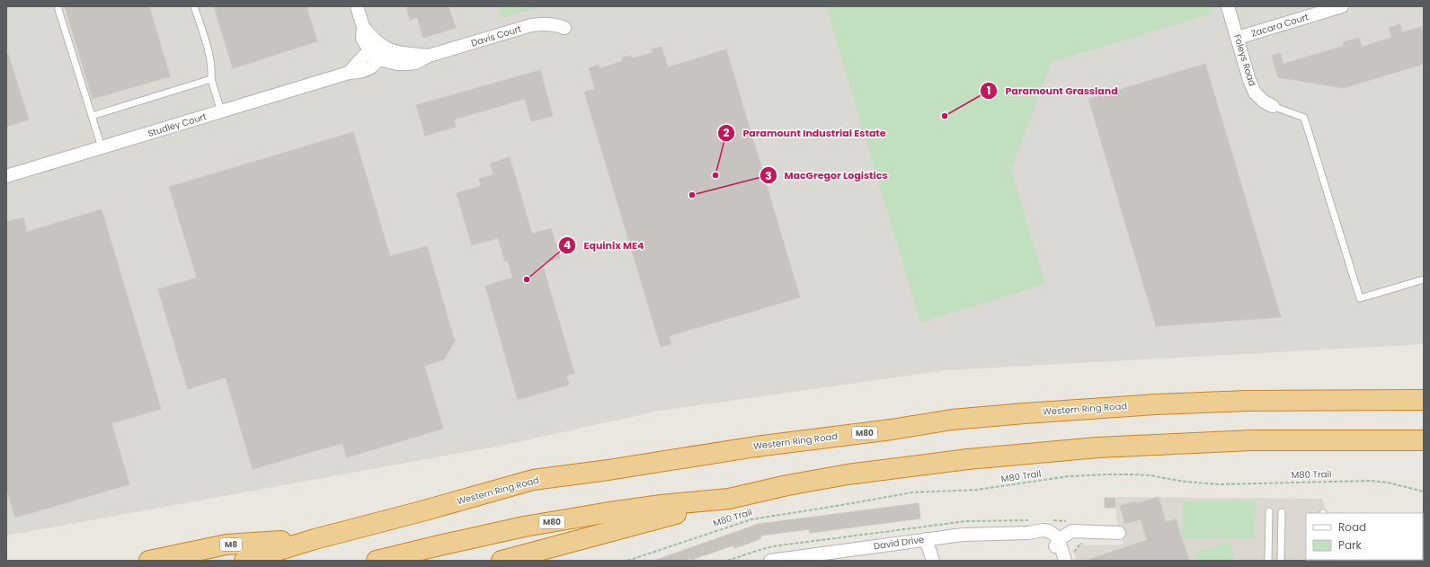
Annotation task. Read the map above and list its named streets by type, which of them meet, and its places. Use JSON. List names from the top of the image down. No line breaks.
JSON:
{"streets":{"highway":["Western Ring Road","M80","M8"],"street":["Zacara Court","Davis Court","Foleys Road","Studley Court","David Drive"],"path":["M80 Trail"]},"crossings":[["Zacara Court","Foleys Road"],["Davis Court","Studley Court"],["Western Ring Road","M8"]],"places":["Paramount Grassland","Paramount Industrial Estate","MacGregor Logistics","Equinix ME4"],"legend":["Road","Park"]}
